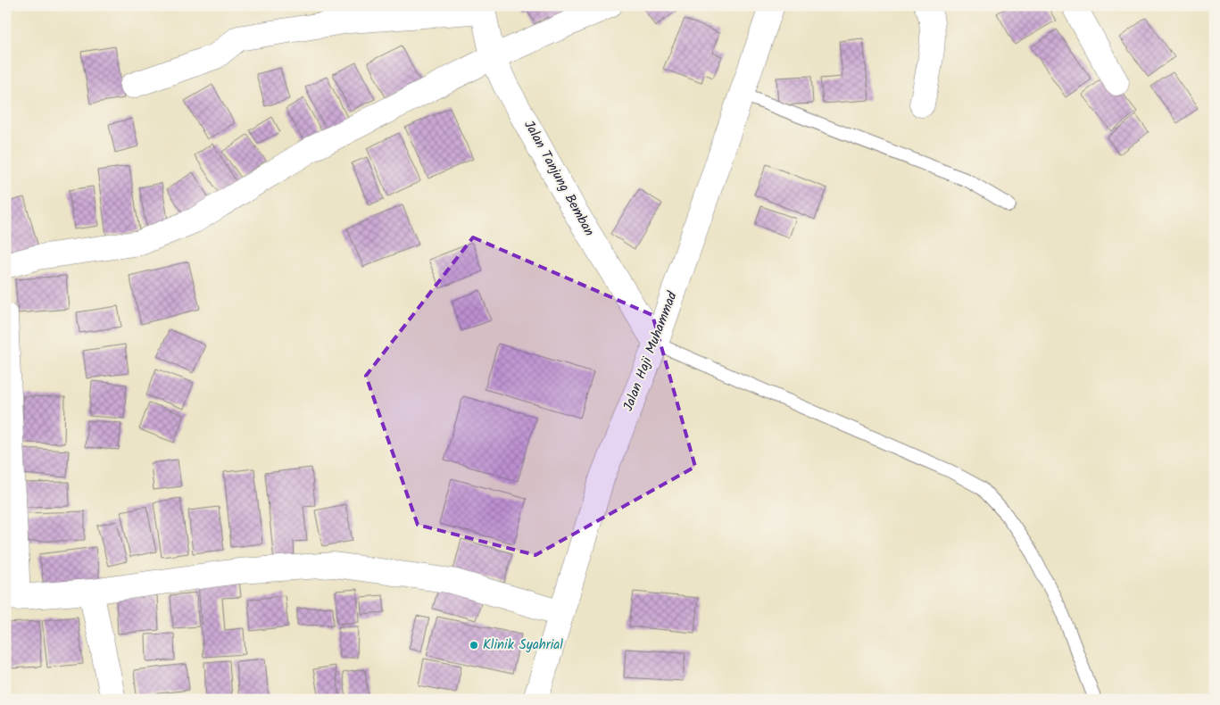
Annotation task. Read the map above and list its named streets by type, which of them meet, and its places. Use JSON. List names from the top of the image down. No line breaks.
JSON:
{"streets":{"street":["Jalan Tanjung Bemban","Jalan Haji Muhammad"]},"crossings":[["Jalan Tanjung Bemban","Jalan Haji Muhammad"]],"places":["Klinik Syahrial"]}
